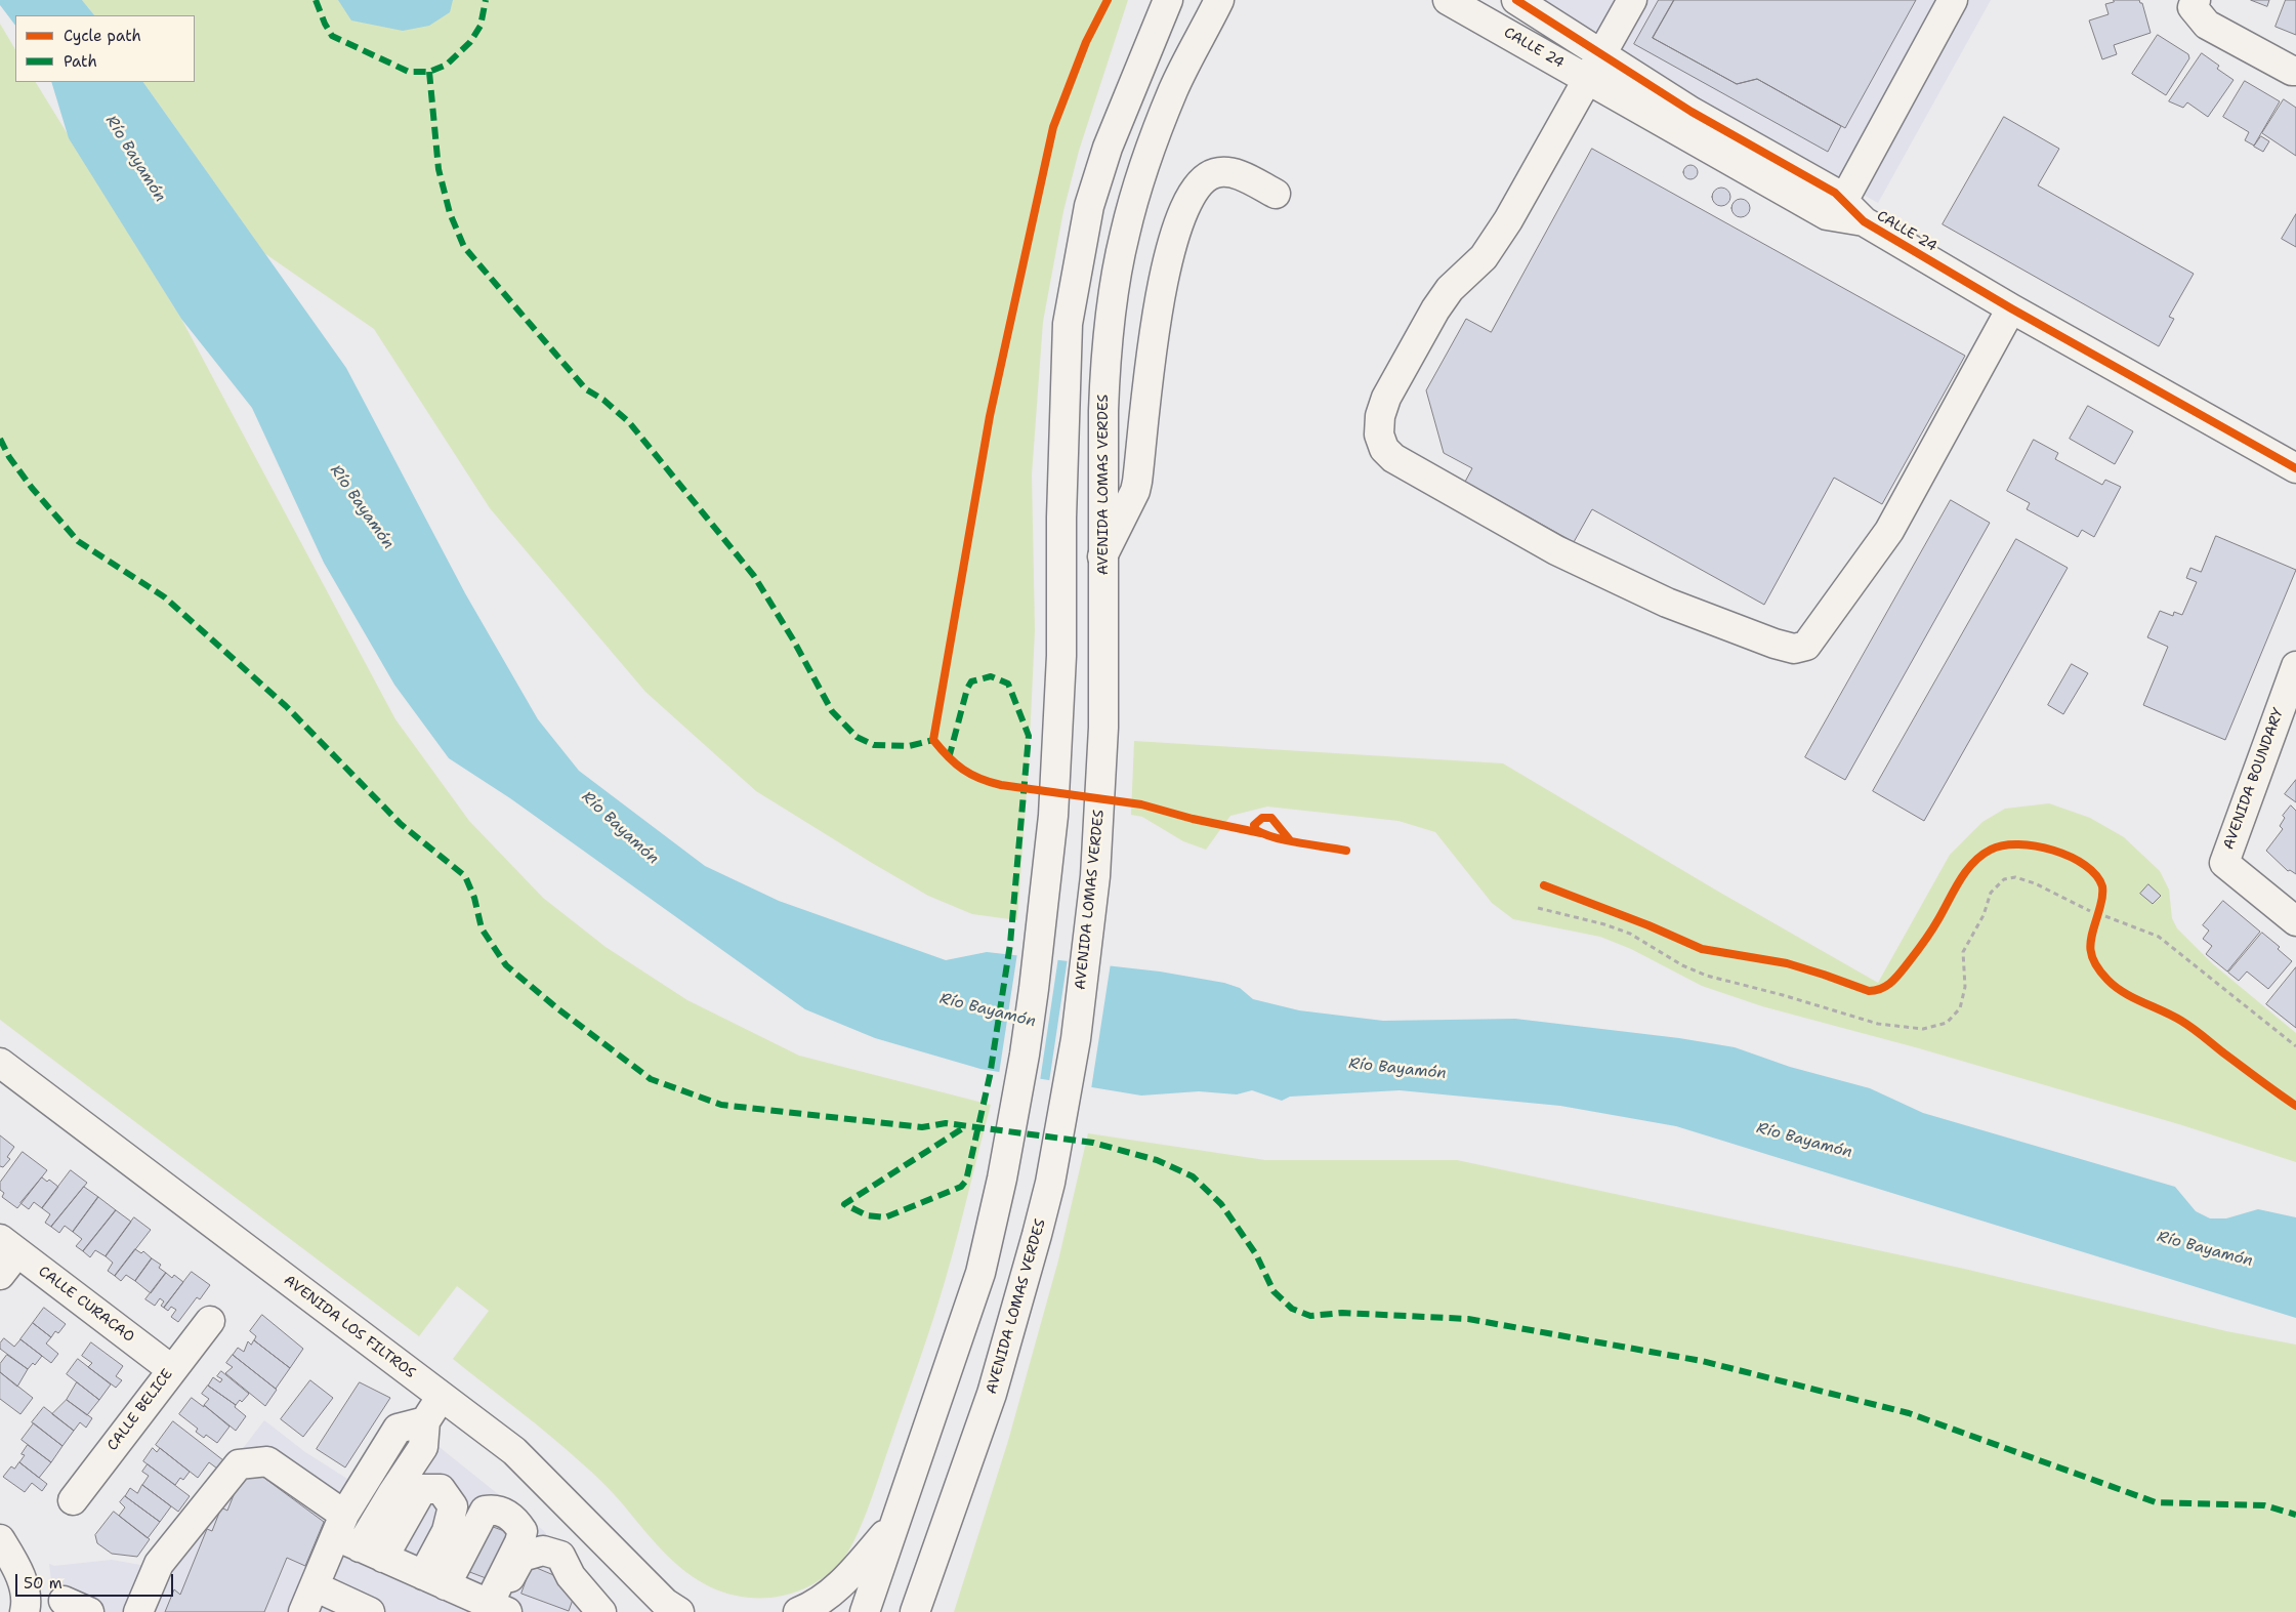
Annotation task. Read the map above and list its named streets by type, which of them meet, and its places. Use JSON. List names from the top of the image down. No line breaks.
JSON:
{"streets":{"main road":["CALLE 24","AVENIDA LOMAS VERDES","AVENIDA BOUNDARY","CALLE CURACAO","AVENIDA LOS FILTROS","CALLE BELICE"]},"crossings":[["CALLE CURACAO","CALLE BELICE"]],"water":["Río Bayamón"],"legend":["Cycle path","Path"],"scale_bar":"50 m"}
